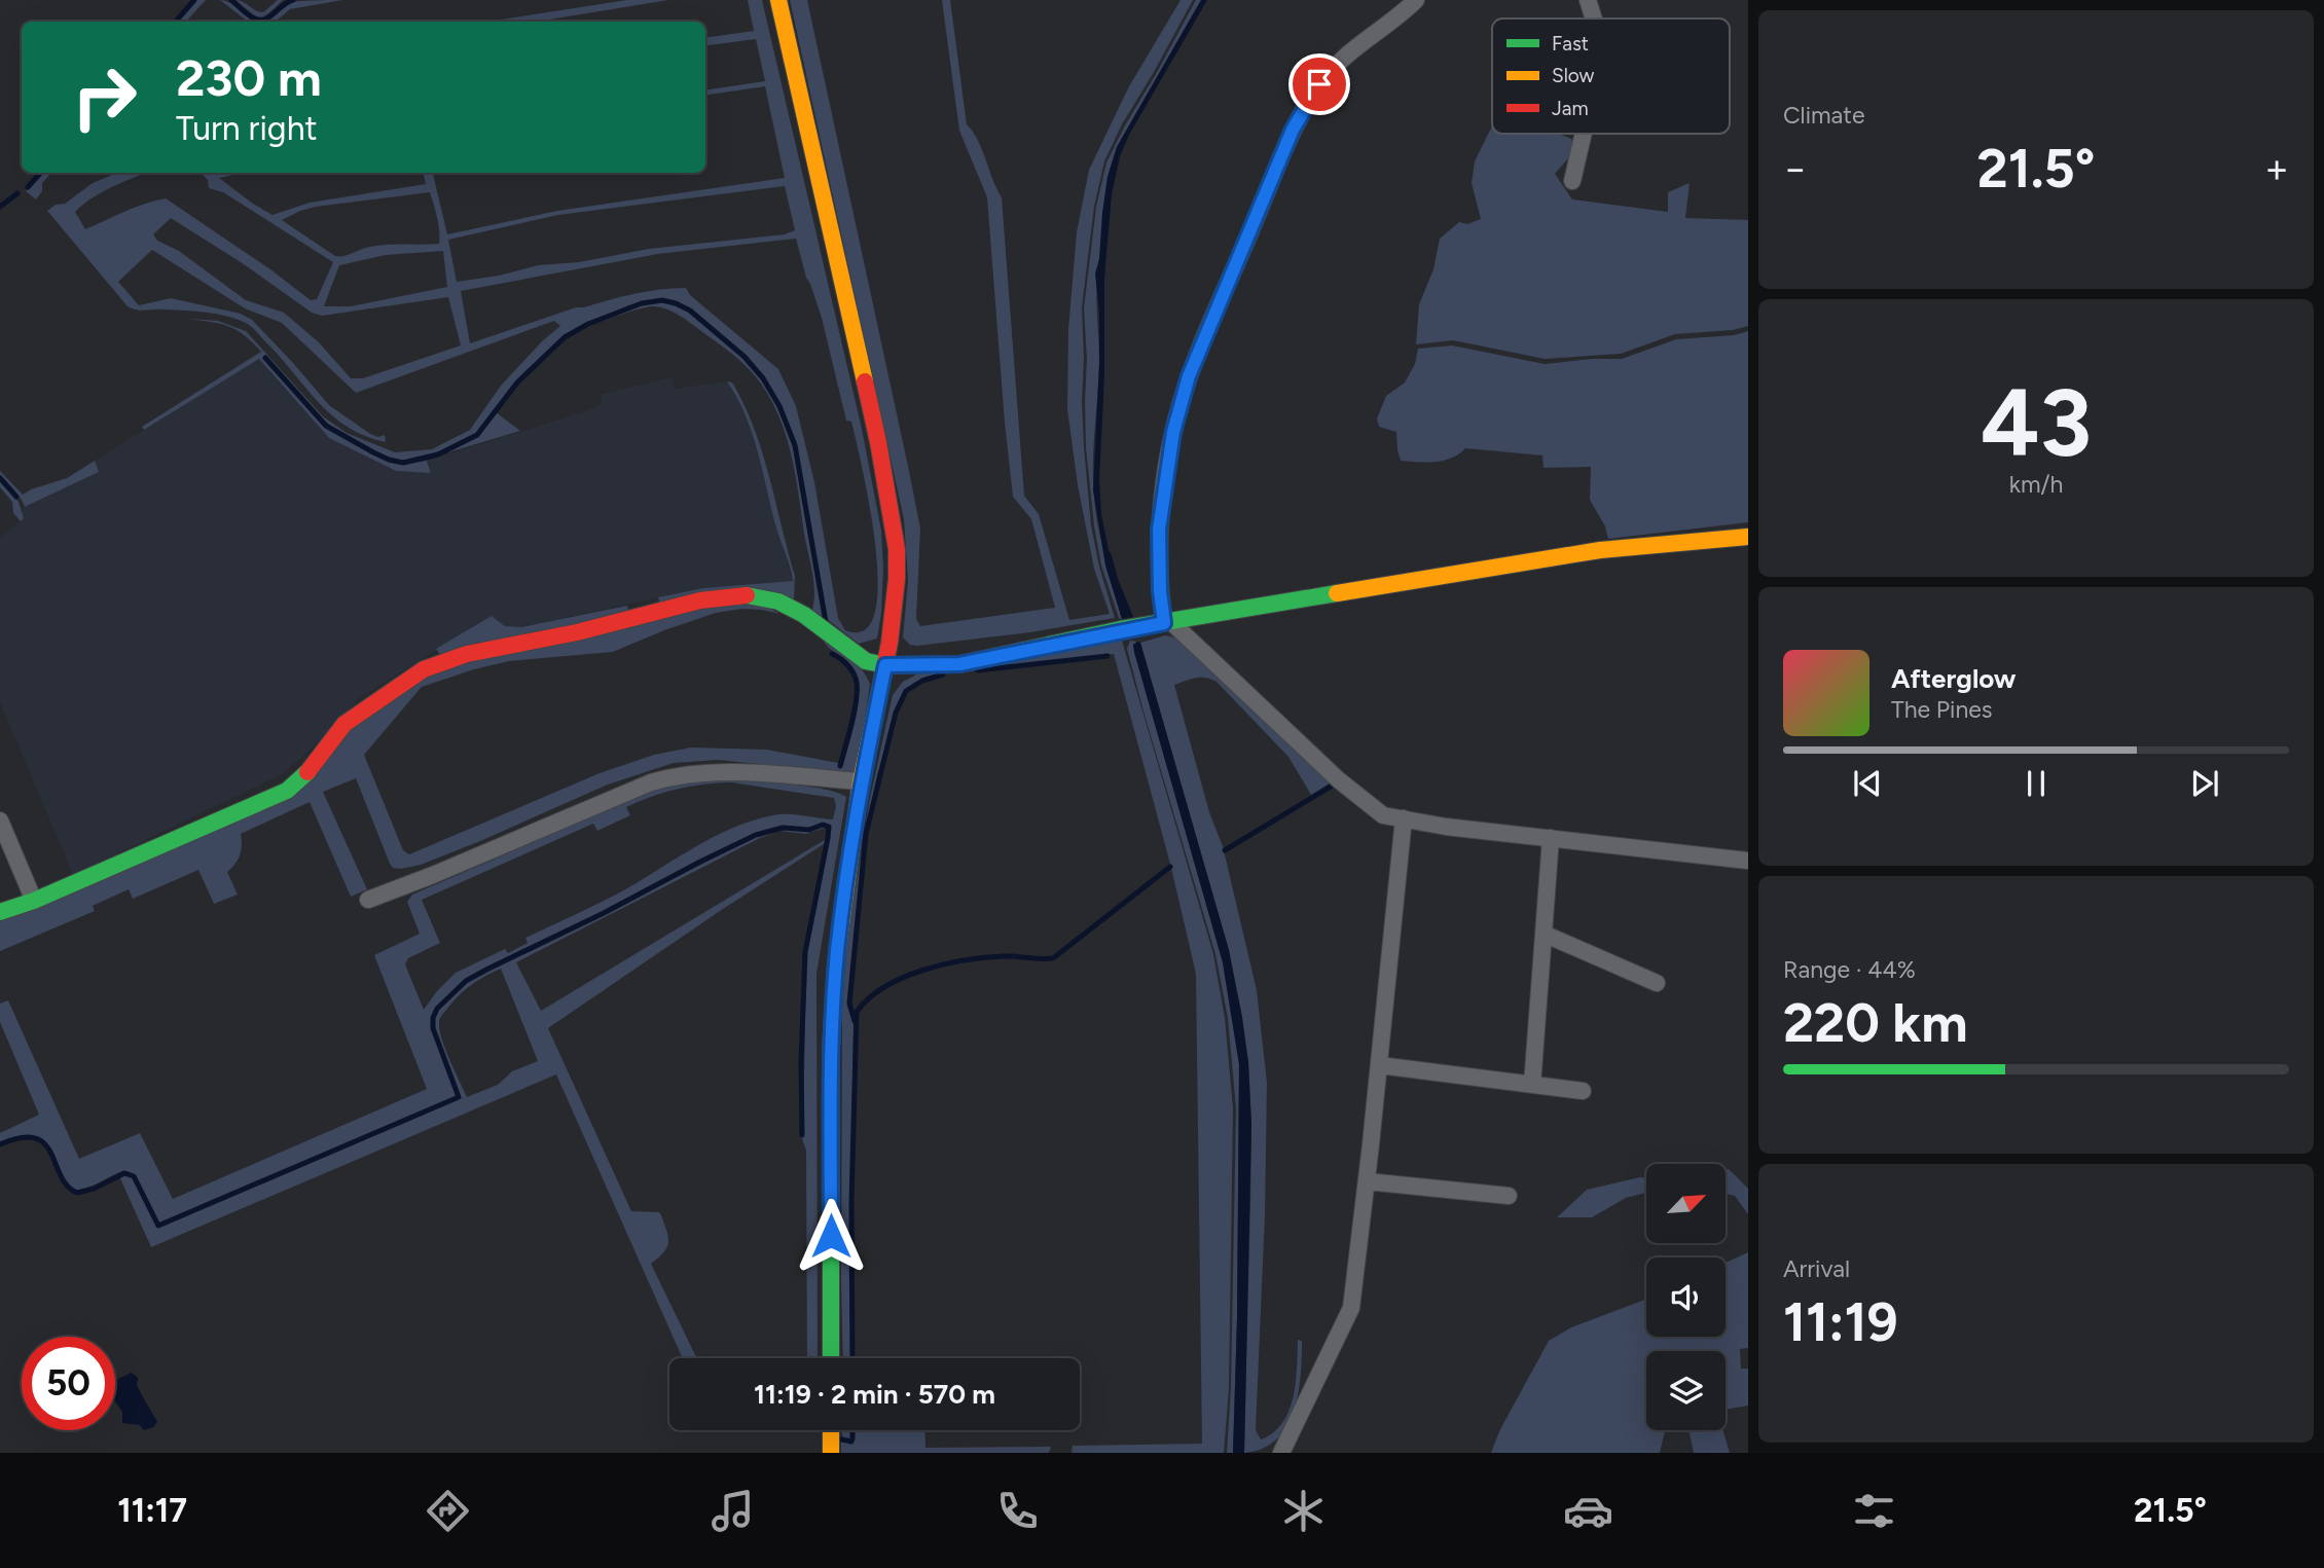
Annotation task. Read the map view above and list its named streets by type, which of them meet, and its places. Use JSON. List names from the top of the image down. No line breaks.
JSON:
{"legend":["Fast","Slow","Jam"],"north":"top right","page":{"tile":["Climate",["43","km/h"],["Range · 44%","220 km"],["Arrival","11:19"]],"turn":["230 m","Turn right"],"heat":["−","21.5°","+"],"song":["Afterglow","The Pines"],"limit":"50","trip":"11:19 · 2 min · 570 m","tabs":["11:17","21.5°"]}}
